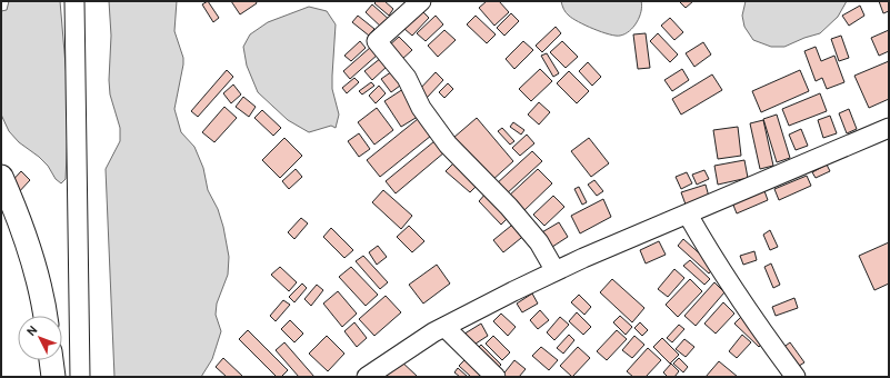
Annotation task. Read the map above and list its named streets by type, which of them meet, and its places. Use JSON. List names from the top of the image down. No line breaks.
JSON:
{"north":"top left"}
